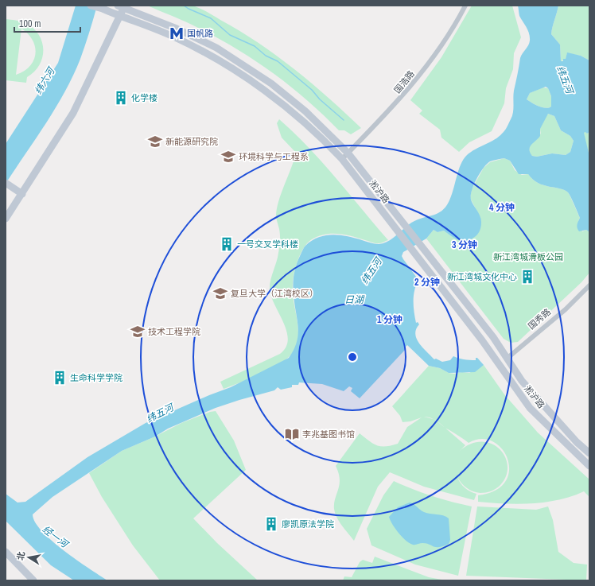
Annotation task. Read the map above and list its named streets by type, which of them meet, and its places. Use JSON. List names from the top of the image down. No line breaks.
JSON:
{"streets":{"main road":["淞沪路","国秀路"],"street":["国浩路"]},"crossings":[["国浩路","淞沪路"],["淞沪路","国秀路"]],"water":["纬五河","纬六河","日湖","经一河"],"parks":["新江湾城滑板公园"],"places":{"metro station":["国帆路"],"building":["化学楼","一号交叉学科楼","新江湾城文化中心","生命科学学院","廖凯原法学院"],"school or university":["新能源研究院","环境科学与工程系","复旦大学（江湾校区）","技术工程学院"],"library":["李兆基图书馆"]},"scale_bar":"100 m","north":"left","rings":["4 分钟","3 分钟","2 分钟","1 分钟"]}
